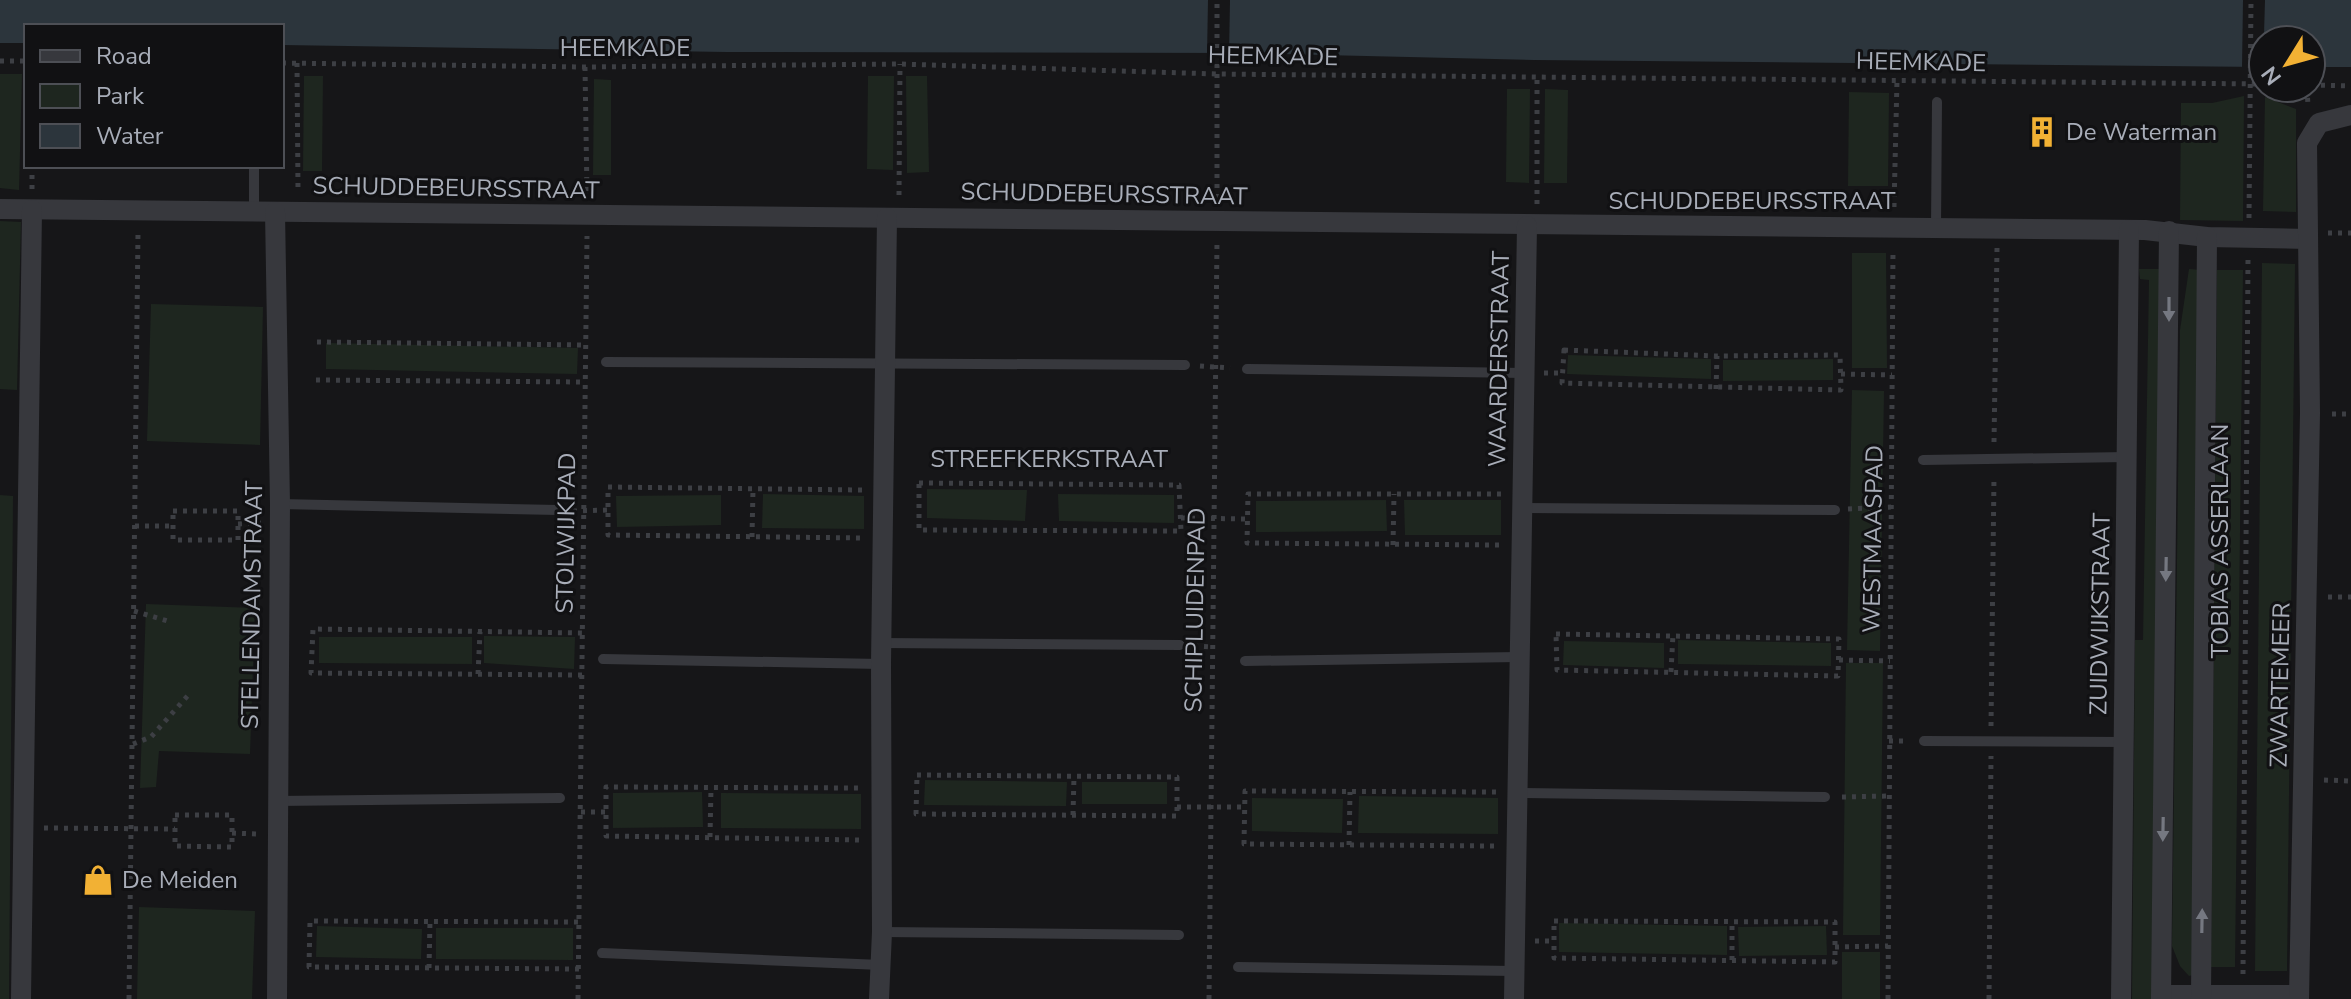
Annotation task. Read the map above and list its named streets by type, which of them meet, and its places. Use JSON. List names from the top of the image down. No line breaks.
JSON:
{"streets":{"street":["SCHUDDEBEURSSTRAAT","WAARDERSTRAAT","TOBIAS ASSERLAAN","STELLENDAMSTRAAT","ZUIDWIJKSTRAAT","ZWARTEMEER"],"path":["HEEMKADE","STREEFKERKSTRAAT","STOLWIJKPAD","WESTMAASPAD","SCHIPLUIDENPAD"]},"crossings":[["HEEMKADE","STOLWIJKPAD"],["HEEMKADE","WESTMAASPAD"],["HEEMKADE","SCHIPLUIDENPAD"],["SCHUDDEBEURSSTRAAT","WAARDERSTRAAT"],["SCHUDDEBEURSSTRAAT","STOLWIJKPAD"],["SCHUDDEBEURSSTRAAT","WESTMAASPAD"],["SCHUDDEBEURSSTRAAT","TOBIAS ASSERLAAN"],["SCHUDDEBEURSSTRAAT","STELLENDAMSTRAAT"],["SCHUDDEBEURSSTRAAT","SCHIPLUIDENPAD"],["SCHUDDEBEURSSTRAAT","ZUIDWIJKSTRAAT"],["STREEFKERKSTRAAT","SCHIPLUIDENPAD"],["TOBIAS ASSERLAAN","ZWARTEMEER"]],"places":{"building":["De Waterman"],"shop":["De Meiden"]},"legend":["Road","Park","Water"],"north":"bottom left"}
